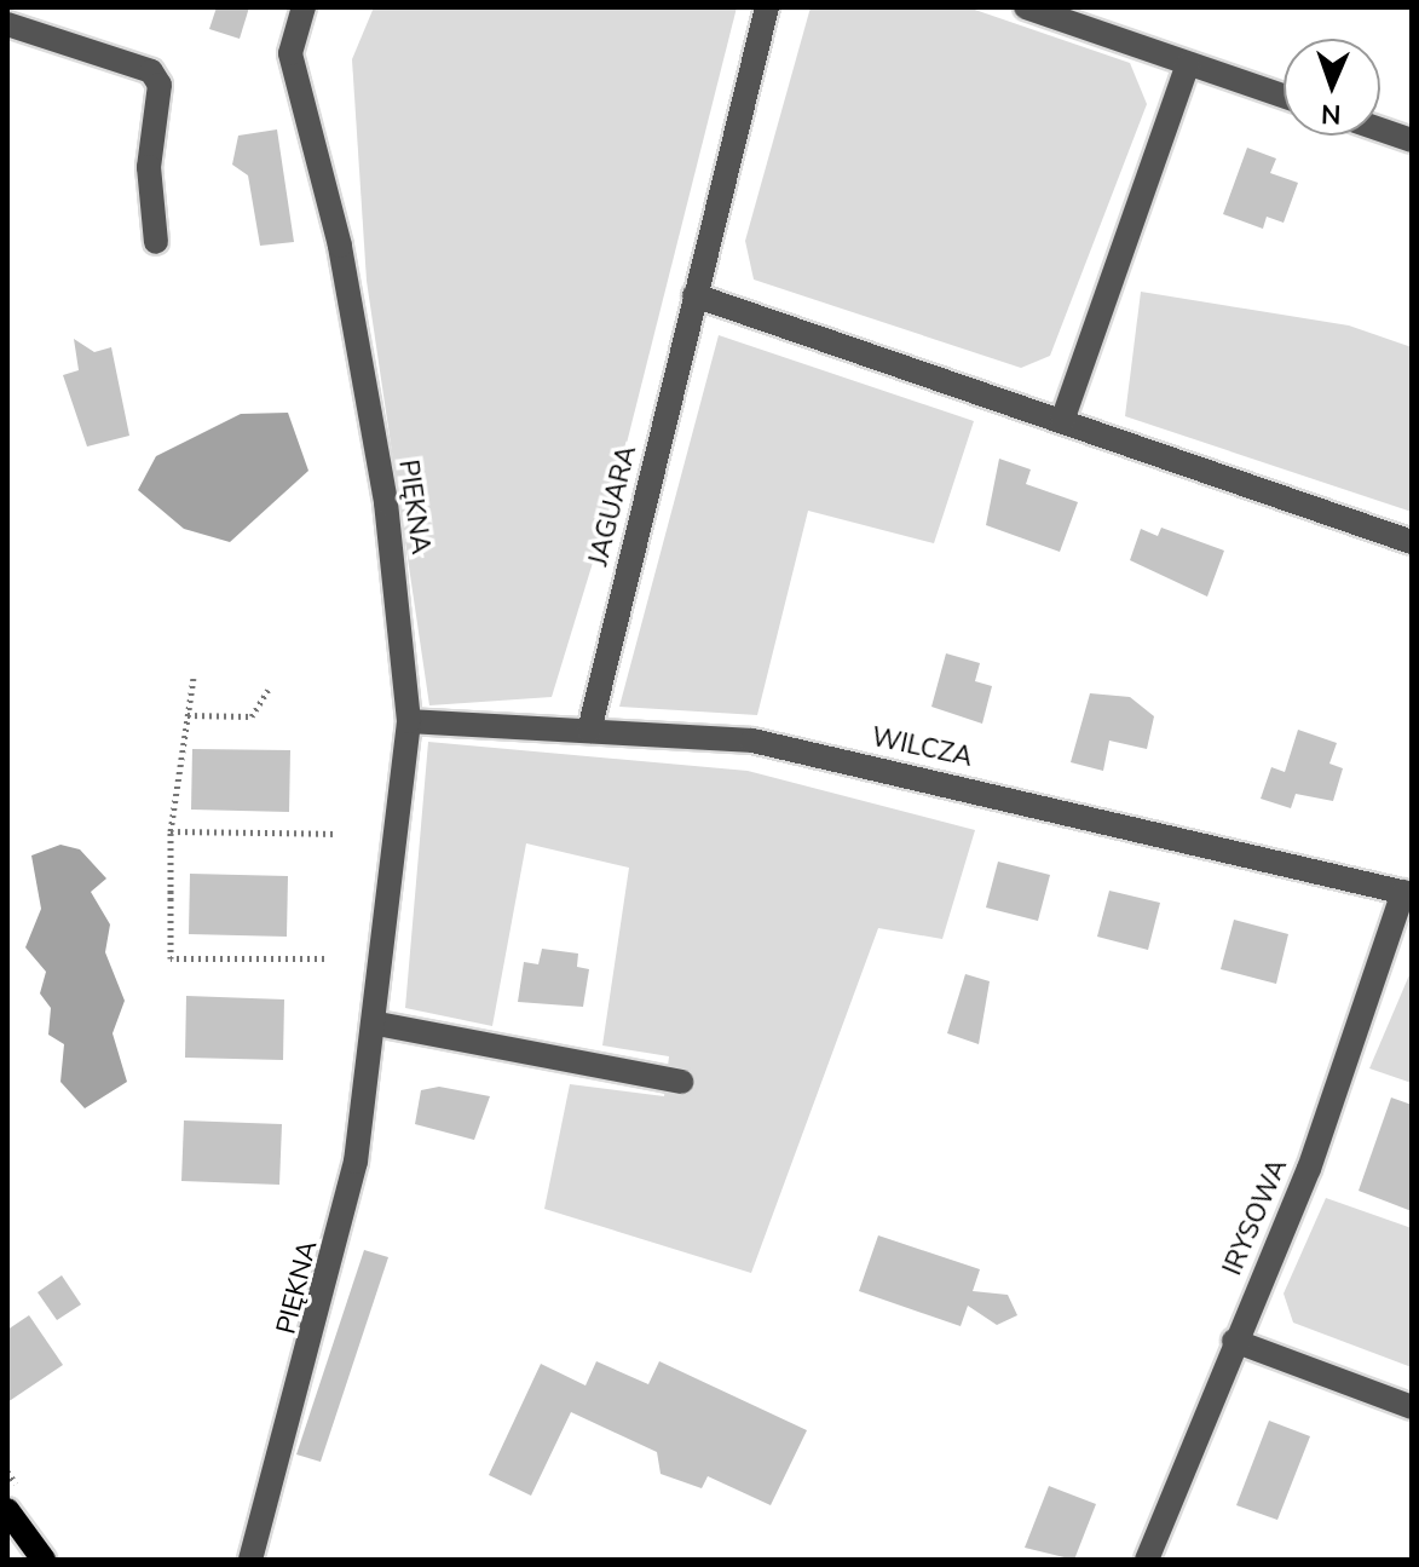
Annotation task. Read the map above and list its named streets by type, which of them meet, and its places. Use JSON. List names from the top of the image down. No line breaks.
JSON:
{"streets":{"street":["JAGUARA","PIĘKNA","WILCZA","IRYSOWA"]},"crossings":[["JAGUARA","WILCZA"],["PIĘKNA","WILCZA"],["WILCZA","IRYSOWA"]],"north":"bottom"}
